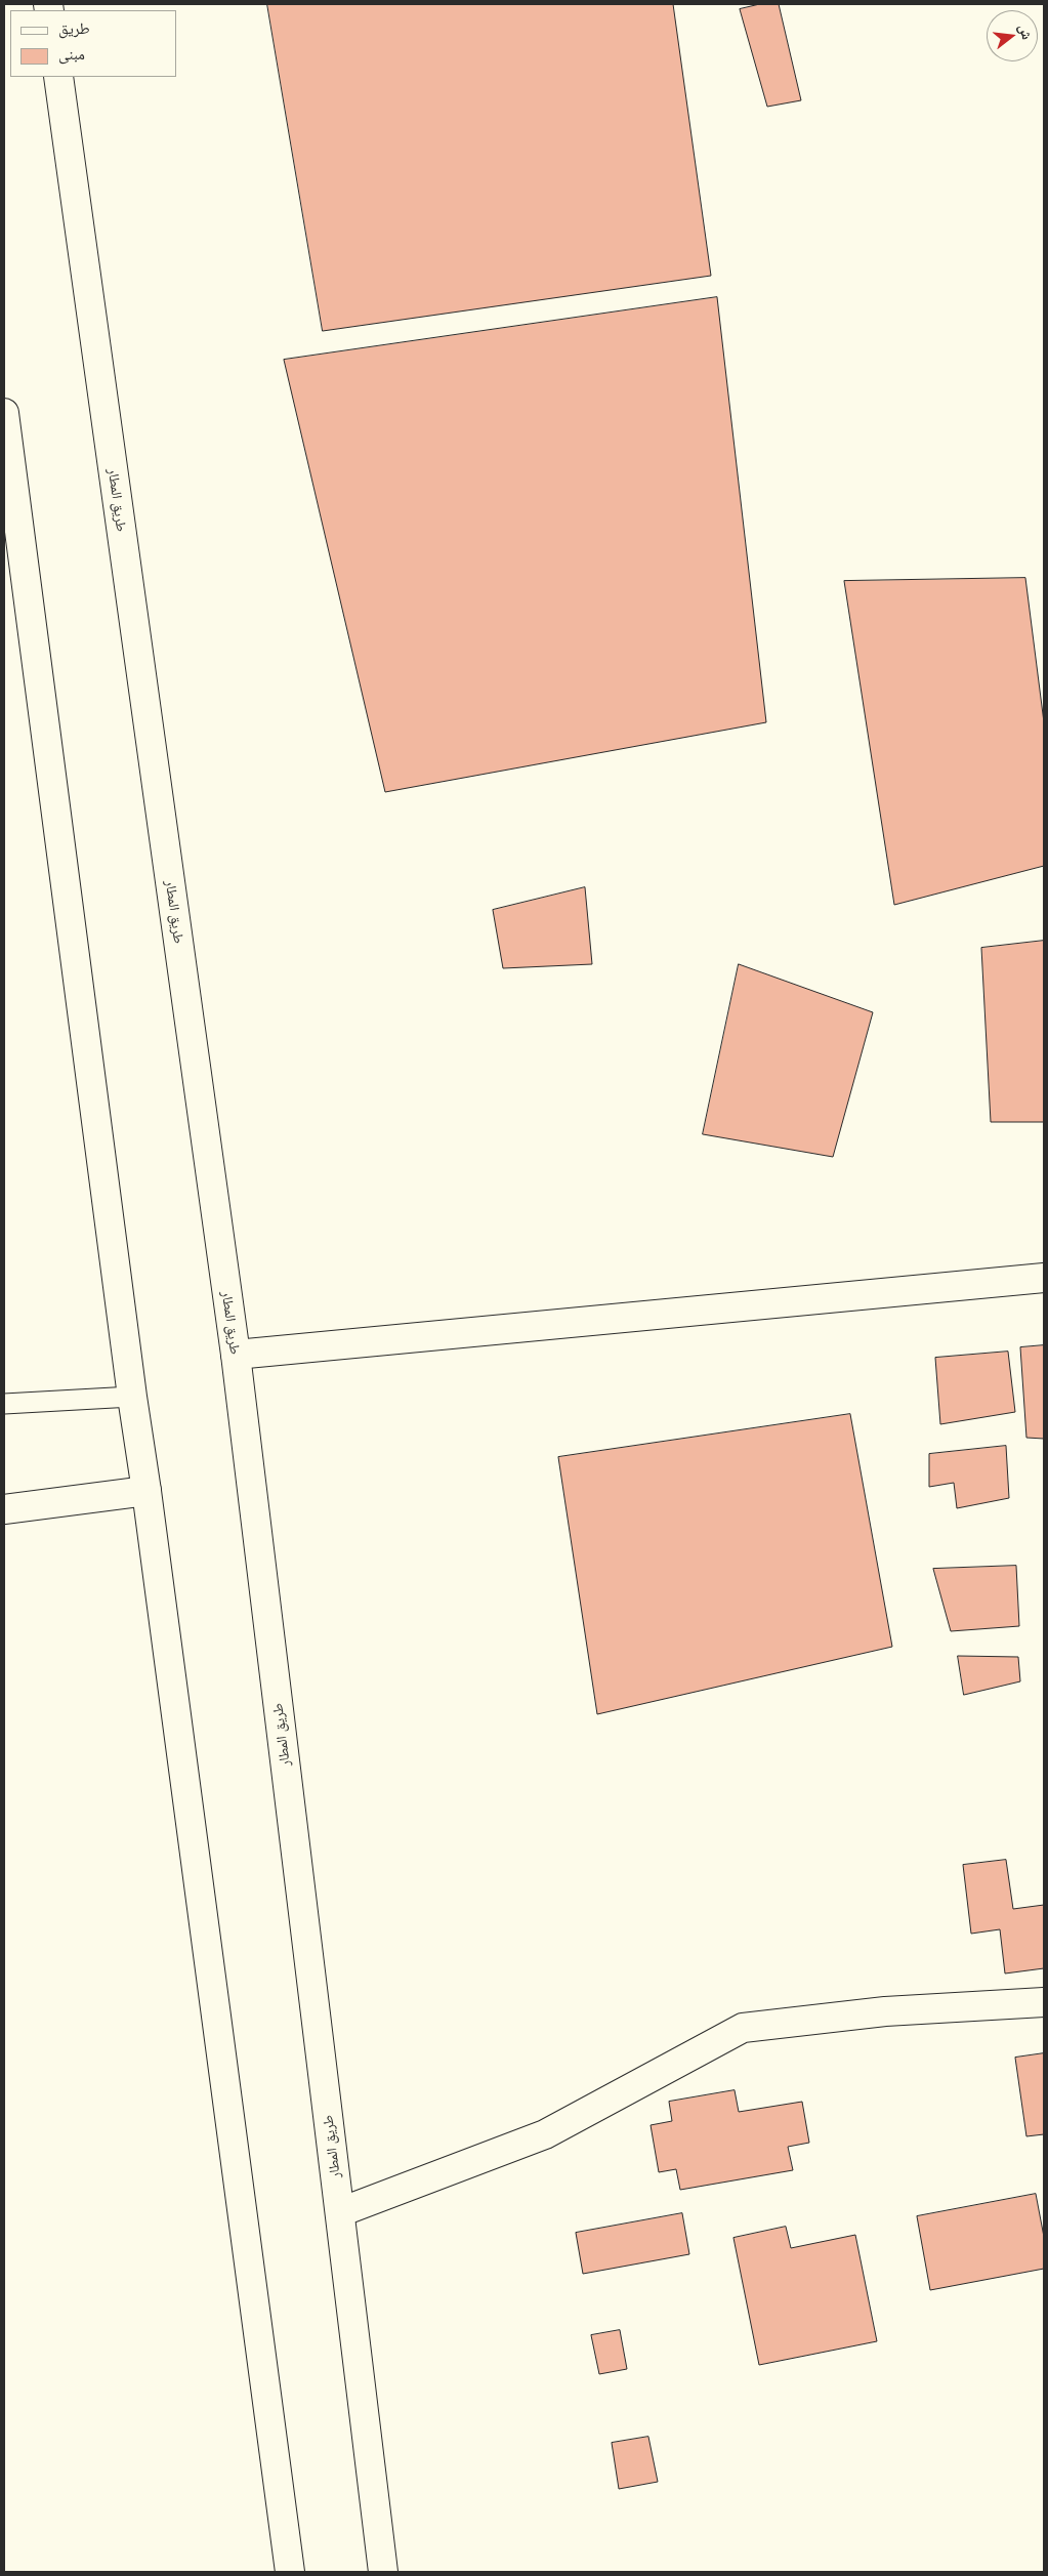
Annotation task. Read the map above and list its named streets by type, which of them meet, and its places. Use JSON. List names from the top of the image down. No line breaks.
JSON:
{"streets":{"main road":["طريق المطار"]},"legend":["طريق","مبنى"],"north":"right"}
